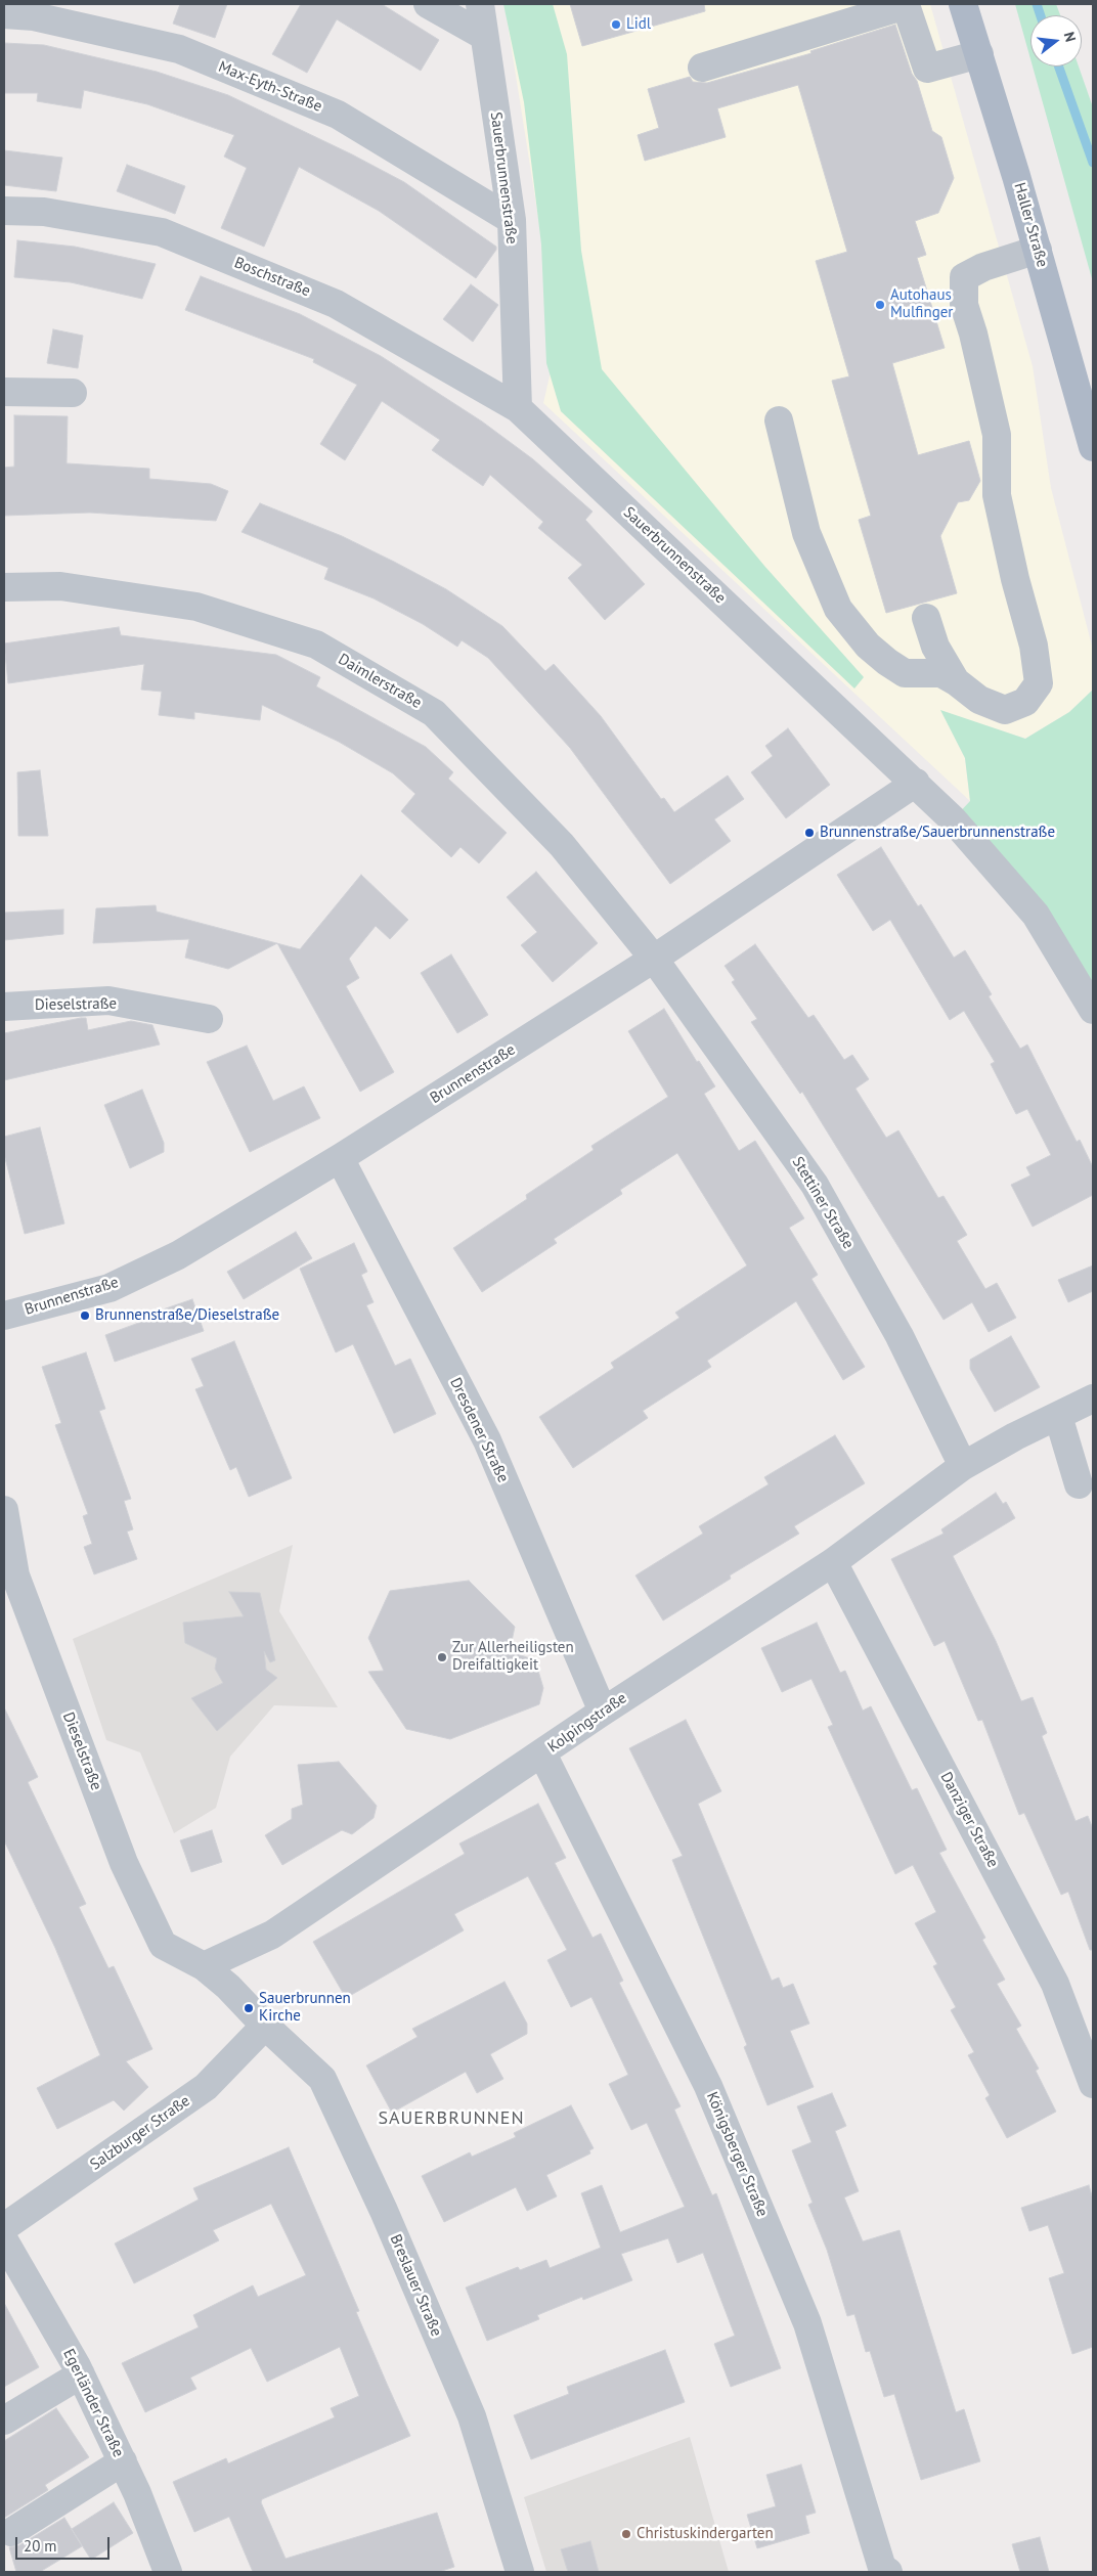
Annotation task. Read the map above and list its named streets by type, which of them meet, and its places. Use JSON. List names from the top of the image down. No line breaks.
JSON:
{"streets":{"main road":["Haller Straße"],"street":["Max-Eyth-Straße","Sauerbrunnenstraße","Boschstraße","Daimlerstraße","Dieselstraße","Brunnenstraße","Stettiner Straße","Dresdener Straße","Kolpingstraße","Danziger Straße","Salzburger Straße","Königsberger Straße","Breslauer Straße","Egerländer Straße"]},"crossings":[["Max-Eyth-Straße","Sauerbrunnenstraße"],["Sauerbrunnenstraße","Boschstraße"],["Sauerbrunnenstraße","Brunnenstraße"],["Daimlerstraße","Brunnenstraße"],["Daimlerstraße","Stettiner Straße"],["Dieselstraße","Kolpingstraße"],["Dieselstraße","Salzburger Straße"],["Dieselstraße","Breslauer Straße"],["Brunnenstraße","Stettiner Straße"],["Brunnenstraße","Dresdener Straße"],["Stettiner Straße","Kolpingstraße"],["Dresdener Straße","Kolpingstraße"],["Kolpingstraße","Danziger Straße"],["Kolpingstraße","Königsberger Straße"],["Salzburger Straße","Breslauer Straße"]],"districts":["SAUERBRUNNEN"],"places":["Lidl","Autohaus Mulfinger","Brunnenstraße/Sauerbrunnenstraße","Brunnenstraße/Dieselstraße","Zur Allerheiligsten Dreifaltigkeit","Sauerbrunnen Kirche","Christuskindergarten"],"scale_bar":"20 m","north":"right"}
